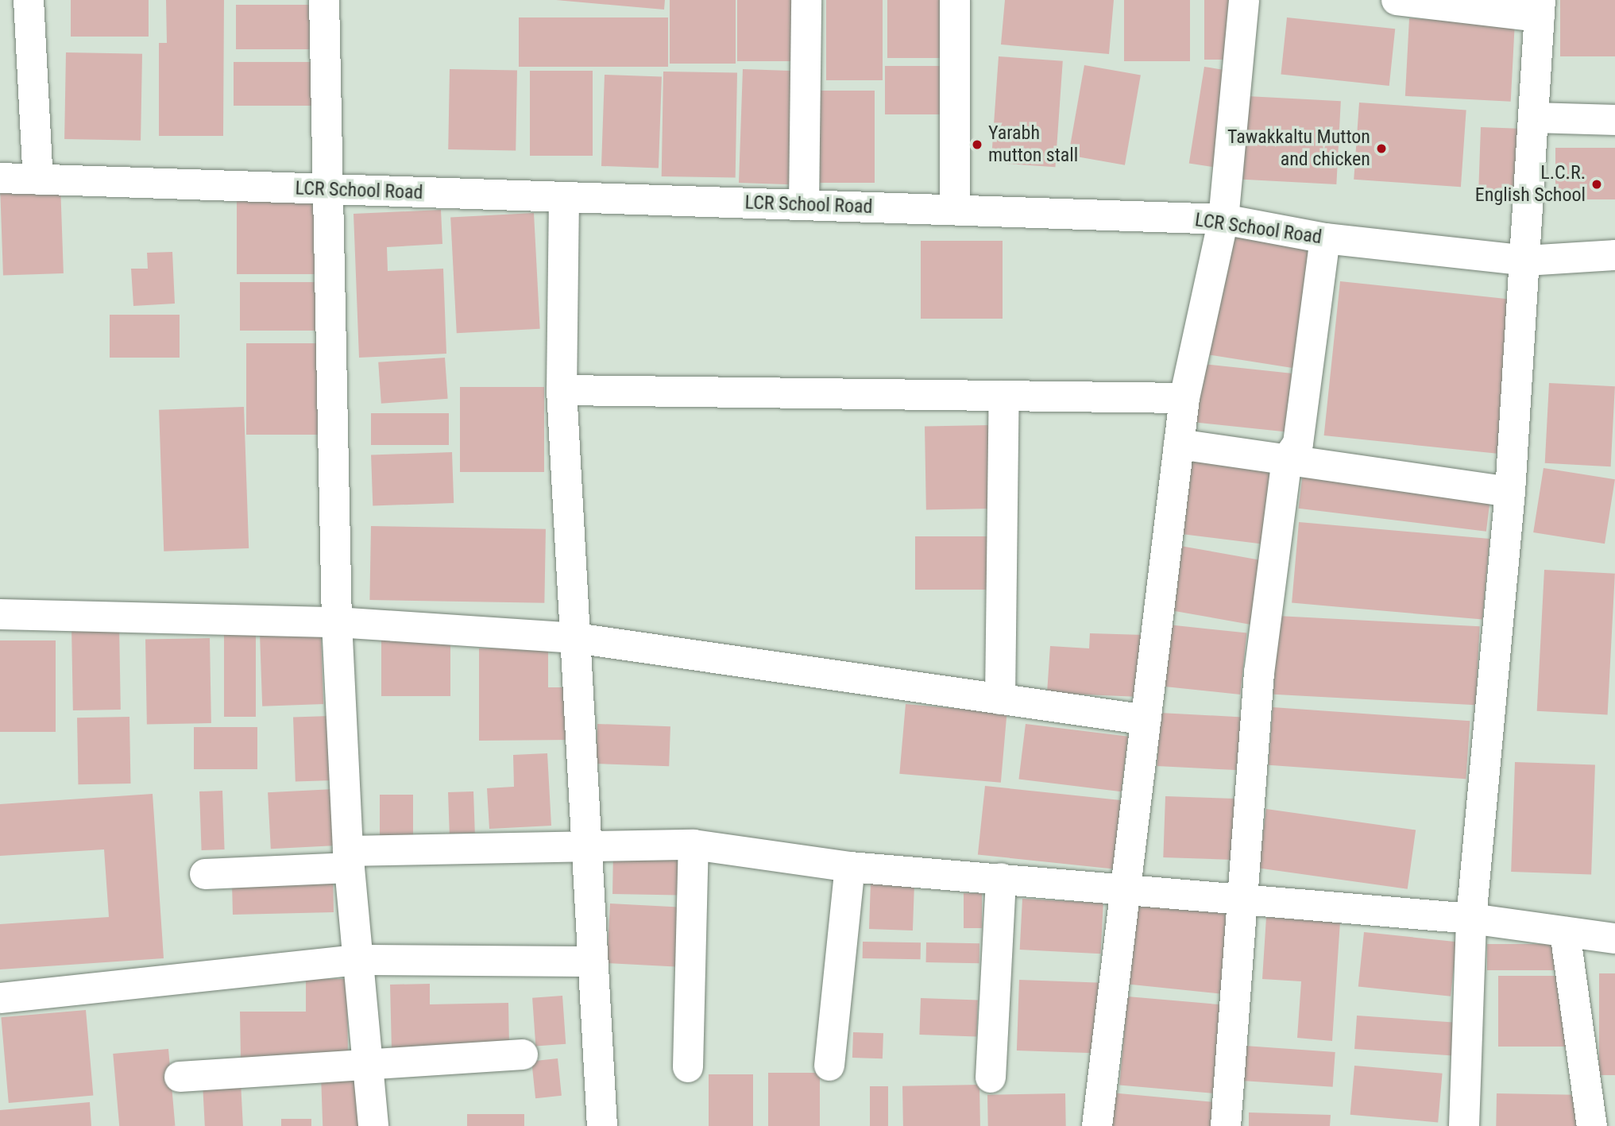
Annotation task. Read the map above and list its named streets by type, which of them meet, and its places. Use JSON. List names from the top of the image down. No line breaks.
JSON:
{"streets":{"street":["LCR School Road"]},"places":["Yarabh mutton stall","Tawakkaltu Mutton and chicken","L.C.R. English School"]}
